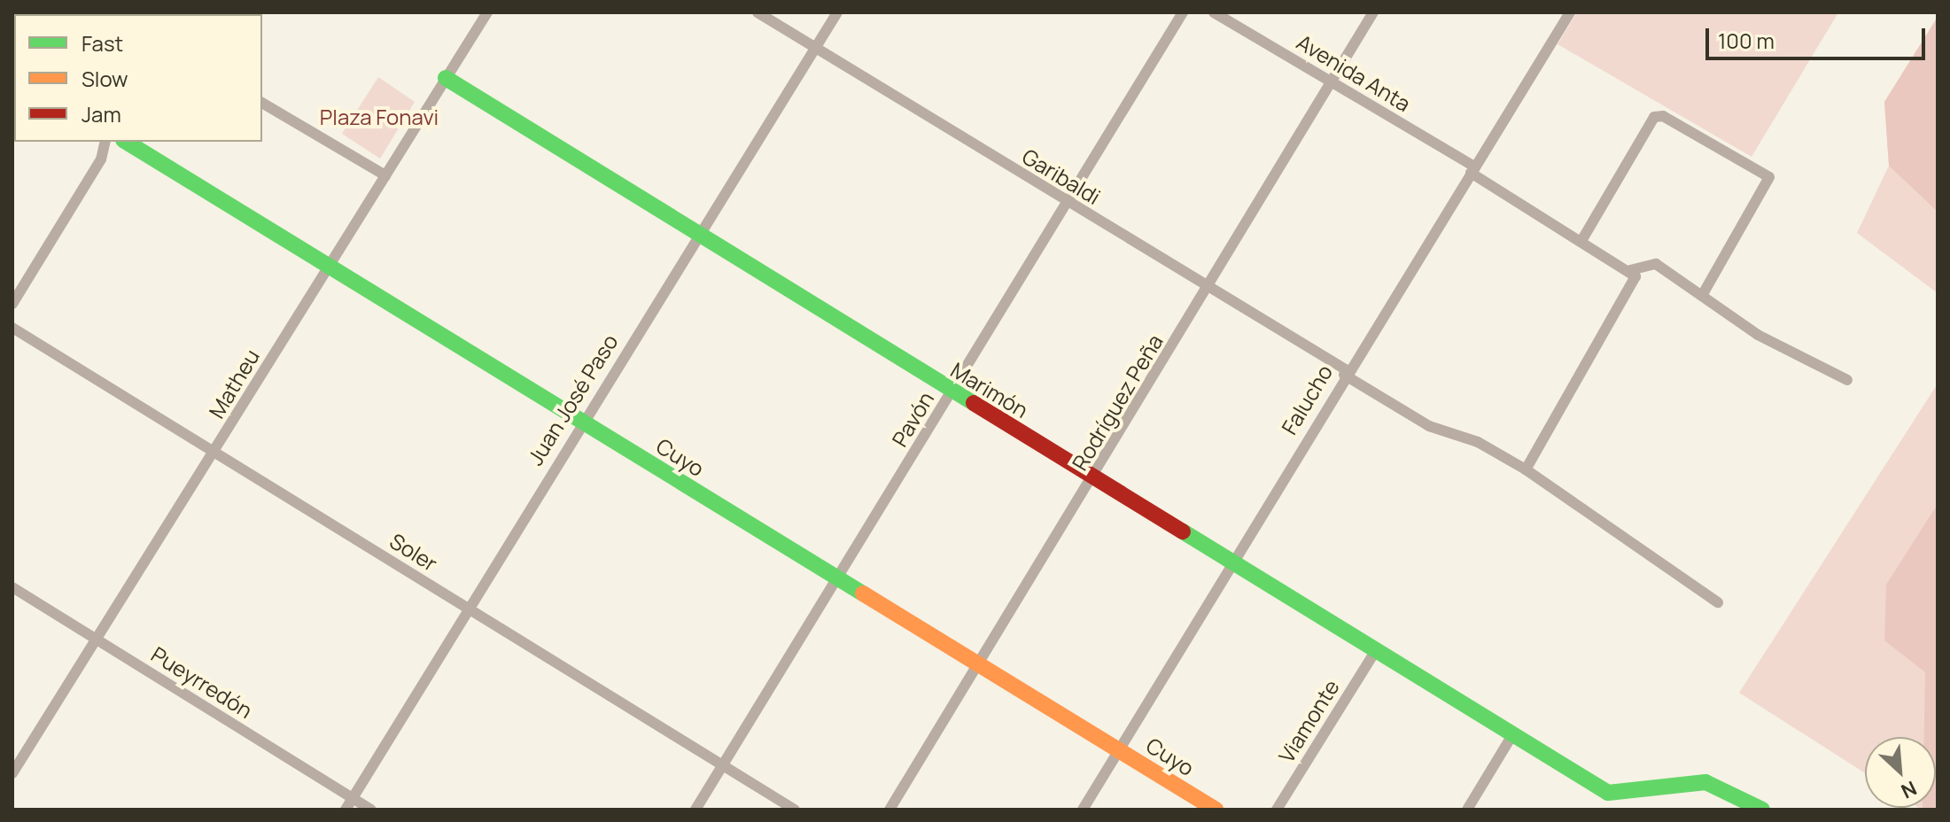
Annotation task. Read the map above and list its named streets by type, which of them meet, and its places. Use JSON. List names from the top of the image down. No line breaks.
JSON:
{"streets":{"street":["Avenida Anta","Garibaldi","Matheu","Marimón","Juan José Paso","Falucho","Rodríguez Peña","Pavón","Cuyo","Soler","Pueyrredón","Viamonte"]},"crossings":[["Avenida Anta","Falucho"],["Avenida Anta","Rodríguez Peña"],["Garibaldi","Juan José Paso"],["Garibaldi","Falucho"],["Garibaldi","Rodríguez Peña"],["Garibaldi","Pavón"],["Matheu","Marimón"],["Matheu","Cuyo"],["Matheu","Soler"],["Matheu","Pueyrredón"],["Marimón","Juan José Paso"],["Marimón","Falucho"],["Marimón","Rodríguez Peña"],["Marimón","Pavón"],["Marimón","Viamonte"],["Juan José Paso","Cuyo"],["Juan José Paso","Soler"],["Juan José Paso","Pueyrredón"],["Falucho","Cuyo"],["Rodríguez Peña","Cuyo"],["Pavón","Cuyo"],["Pavón","Soler"]],"parks":["Plaza Fonavi"],"legend":["Fast","Slow","Jam"],"scale_bar":"100 m","north":"bottom right"}
